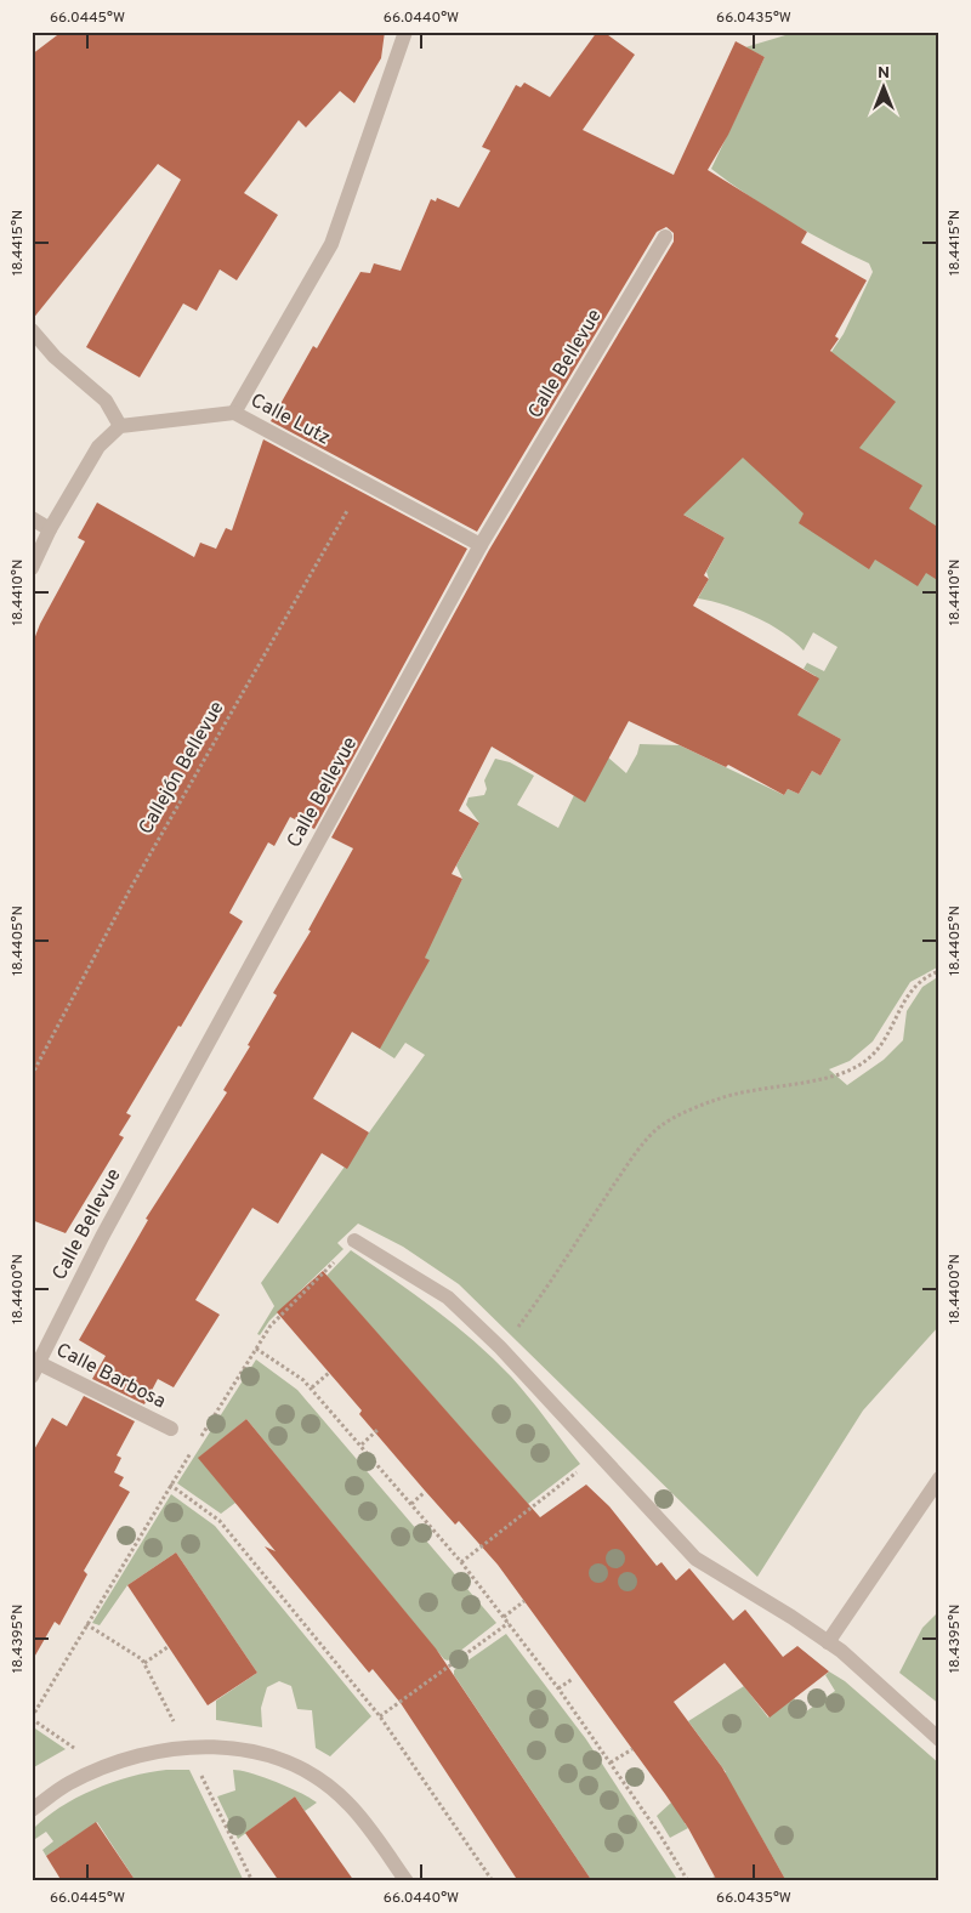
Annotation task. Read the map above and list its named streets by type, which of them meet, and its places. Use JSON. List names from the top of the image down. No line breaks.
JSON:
{"streets":{"street":["Calle Bellevue","Calle Lutz","Calle Barbosa"],"path":["Callejón Bellevue"]},"crossings":[["Calle Bellevue","Calle Lutz"],["Calle Bellevue","Calle Barbosa"],["Calle Lutz","Callejón Bellevue"]],"north":"top","coordinates":["66.0445°W","66.0440°W","66.0435°W","18.4415°N","18.4410°N","18.4405°N","18.4400°N","18.4395°N"]}
